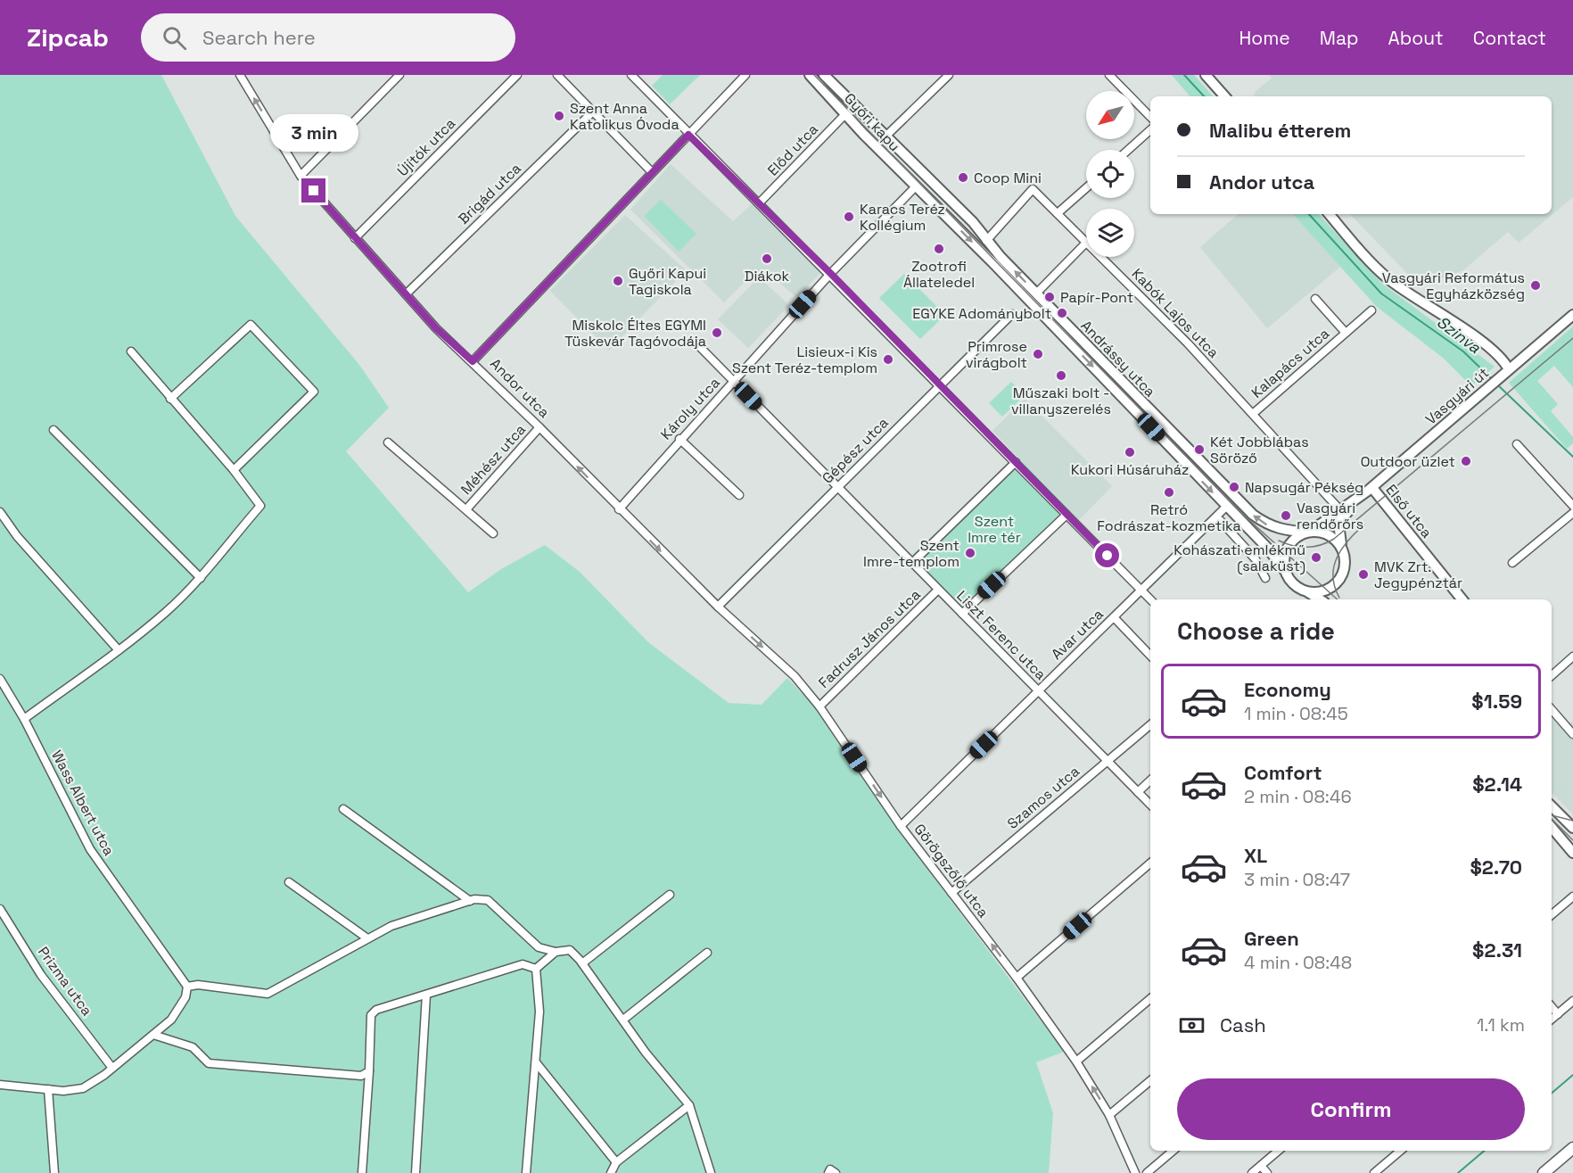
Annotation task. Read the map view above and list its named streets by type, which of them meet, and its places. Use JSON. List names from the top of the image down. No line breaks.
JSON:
{"streets":{"street":["Győri kapu","Újítók utca","Előd utca","Brigád utca","Kabók Lajos utca","Andrássy utca","Kalapács utca","Andor utca","Vasgyári út","Károly utca","Gépész utca","Méhész utca","Első utca","Avar utca","Liszt Ferenc utca","Fadrusz János utca","Szamos utca","Wass Albert utca","Görögszőlő utca","Prizma utca"]},"crossings":[["Győri kapu","Előd utca"],["Győri kapu","Andrássy utca"],["Győri kapu","Károly utca"],["Újítók utca","Andor utca"],["Brigád utca","Andor utca"],["Kabók Lajos utca","Andrássy utca"],["Kabók Lajos utca","Kalapács utca"],["Kabók Lajos utca","Vasgyári út"],["Andrássy utca","Vasgyári út"],["Andrássy utca","Károly utca"],["Andrássy utca","Avar utca"],["Andor utca","Károly utca"],["Andor utca","Gépész utca"],["Andor utca","Méhész utca"],["Andor utca","Görögszőlő utca"],["Vasgyári út","Első utca"],["Károly utca","Liszt Ferenc utca"],["Gépész utca","Liszt Ferenc utca"],["Gépész utca","Görögszőlő utca"],["Avar utca","Liszt Ferenc utca"],["Avar utca","Görögszőlő utca"],["Liszt Ferenc utca","Fadrusz János utca"],["Liszt Ferenc utca","Szamos utca"],["Fadrusz János utca","Görögszőlő utca"],["Szamos utca","Görögszőlő utca"]],"water":["Szinva"],"parks":["Szent Imre tér"],"places":["Szent Anna Katolikus Óvoda","Coop Mini","Karacs Teréz Kollégium","Zootrofi Állateledel","Diákok","Győri Kapui Tagiskola","Vasgyári Református Egyházközség","Papír-Pont","EGYKE Adománybolt","Miskolc Éltes EGYMI Tüskevár Tagóvodája","Primrose virágbolt","Lisieux-i Kis Szent Teréz-templom","Műszaki bolt - villanyszerelés","Két Jobblábas Söröző","Kukori Húsáruház","Outdoor üzlet","Napsugár Pékség","Retró Fodrászat-kozmetika","Vasgyári rendőrőrs","Szent Imre-templom","Kohászati emlékmű (salaküst)","MVK Zrt. Jegypénztár"],"north":"bottom left","page":{"header":"Zipcab","search":"Search here","nav":["Home","Map","About","Contact"],"banner":["Malibu étterem","Andor utca"],"bubble":"3 min","heading":"Choose a ride","list":[{"name":"Economy","note":"1 min · 08:45","value":"$1.59"},{"name":"Comfort","note":"2 min · 08:46","value":"$2.14"},{"name":"XL","note":"3 min · 08:47","value":"$2.70"},{"name":"Green","note":"4 min · 08:48","value":"$2.31"}],"pay":["Cash","1.1 km"],"buttons":"Confirm"}}
